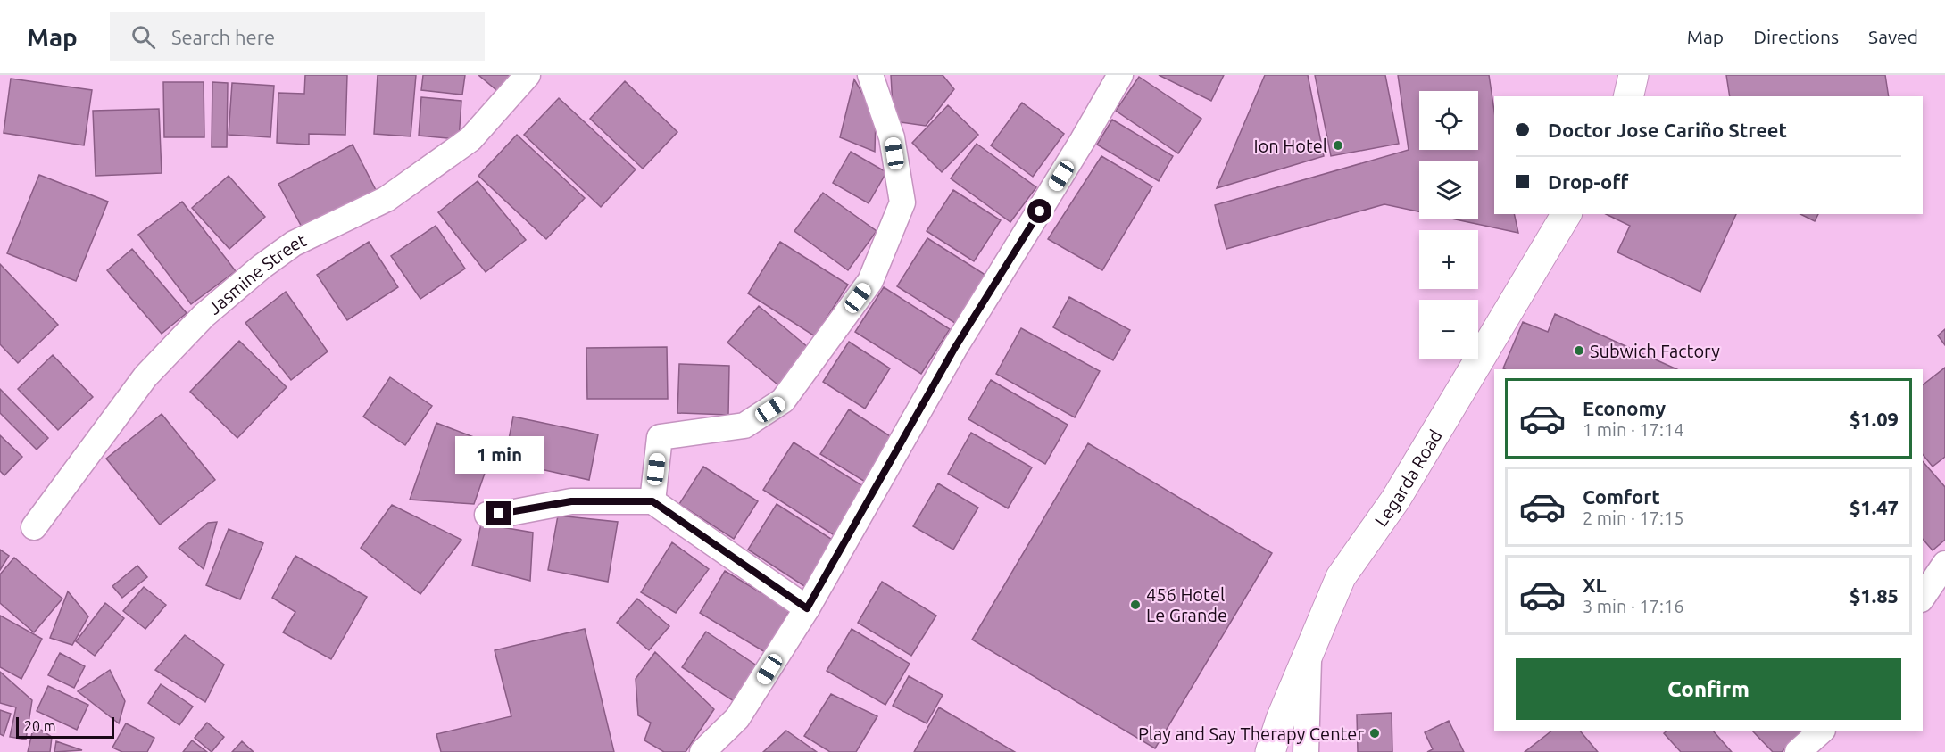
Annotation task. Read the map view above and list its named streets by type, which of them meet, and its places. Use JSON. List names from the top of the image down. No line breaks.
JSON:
{"streets":{"main road":["Legarda Road"],"street":["Jasmine Street"]},"places":["Ion Hotel","Subwich Factory","456 Hotel Le Grande","Play and Say Therapy Center"],"scale_bar":"20 m","page":{"header":"Map","search":"Search here","nav":["Map","Directions","Saved"],"map_buttons":["+","−"],"banner":["Doctor Jose Cariño Street","Drop-off"],"list":[{"name":"Economy","note":"1 min · 17:14","value":"$1.09"},{"name":"Comfort","note":"2 min · 17:15","value":"$1.47"},{"name":"XL","note":"3 min · 17:16","value":"$1.85"}],"bubble":"1 min","buttons":"Confirm","scale":"20 m"}}
